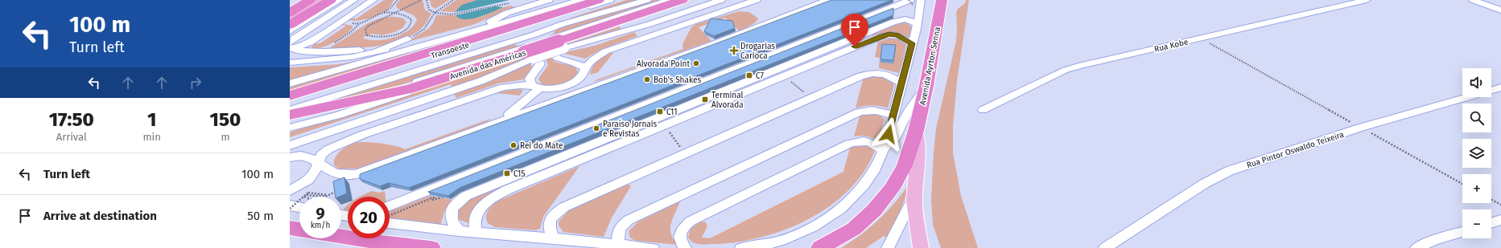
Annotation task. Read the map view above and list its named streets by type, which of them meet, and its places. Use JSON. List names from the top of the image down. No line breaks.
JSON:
{"streets":{"highway":["Avenida das Américas","Avenida Ayrton Senna"],"street":["Rua Kobe","Transoeste","Rua Pintor Oswaldo Teixeira"]},"crossings":[["Transoeste","Avenida das Américas"]],"places":{"health":["Drogarias Carioca"],"other":["Alvorada Point","Bob's Shakes","Paraíso Jornais e Revistas","Rei do Mate"],"transit":["C7","Terminal Alvorada","C11","C15"]},"page":{"turn":["100 m","Turn left"],"map_buttons":["+","−"],"eta":["17:50","Arrival","1","min","150","m"],"list":[{"name":"Turn left","value":"100 m"},{"name":"Arrive at destination","value":"50 m"}],"speed":"9 km/h","limit":"20"}}
